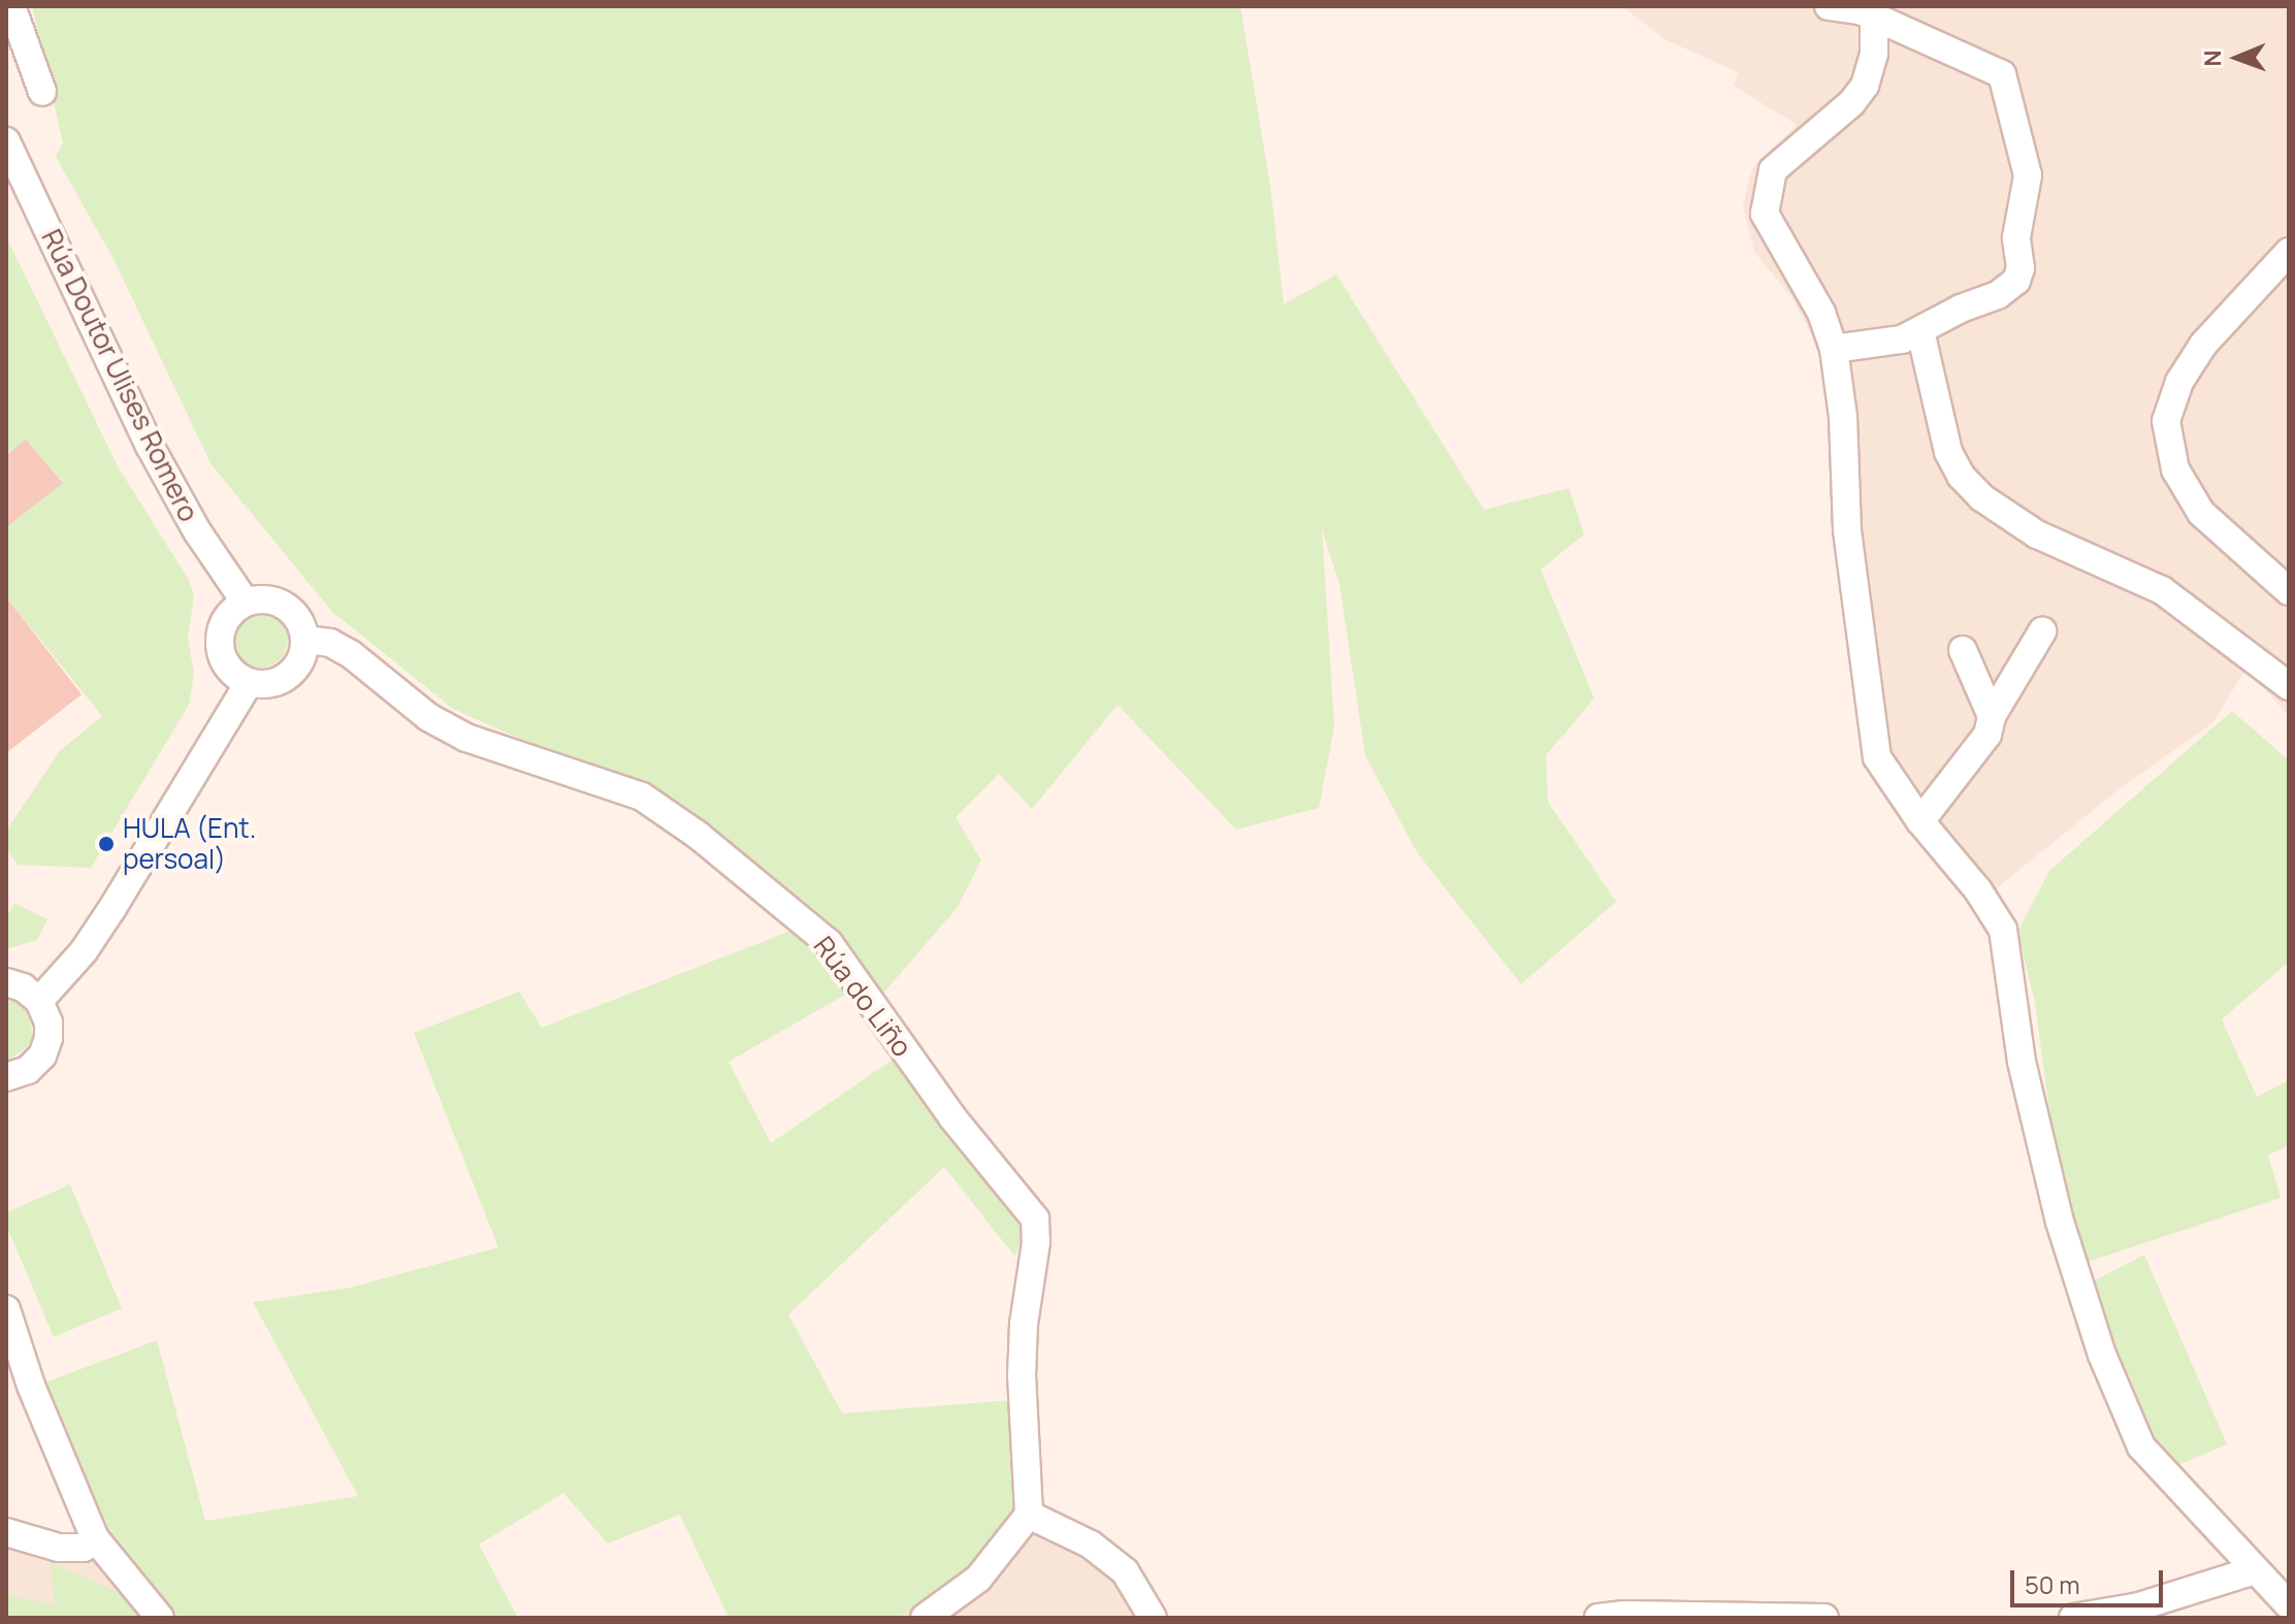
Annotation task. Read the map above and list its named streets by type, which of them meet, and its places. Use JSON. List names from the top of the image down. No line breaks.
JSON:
{"streets":{"street":["Rúa Doutor Ulises Romero","Rúa do Liño"]},"crossings":[["Rúa Doutor Ulises Romero","Rúa do Liño"]],"places":["HULA (Ent. persoal)"],"scale_bar":"50 m","north":"left"}
